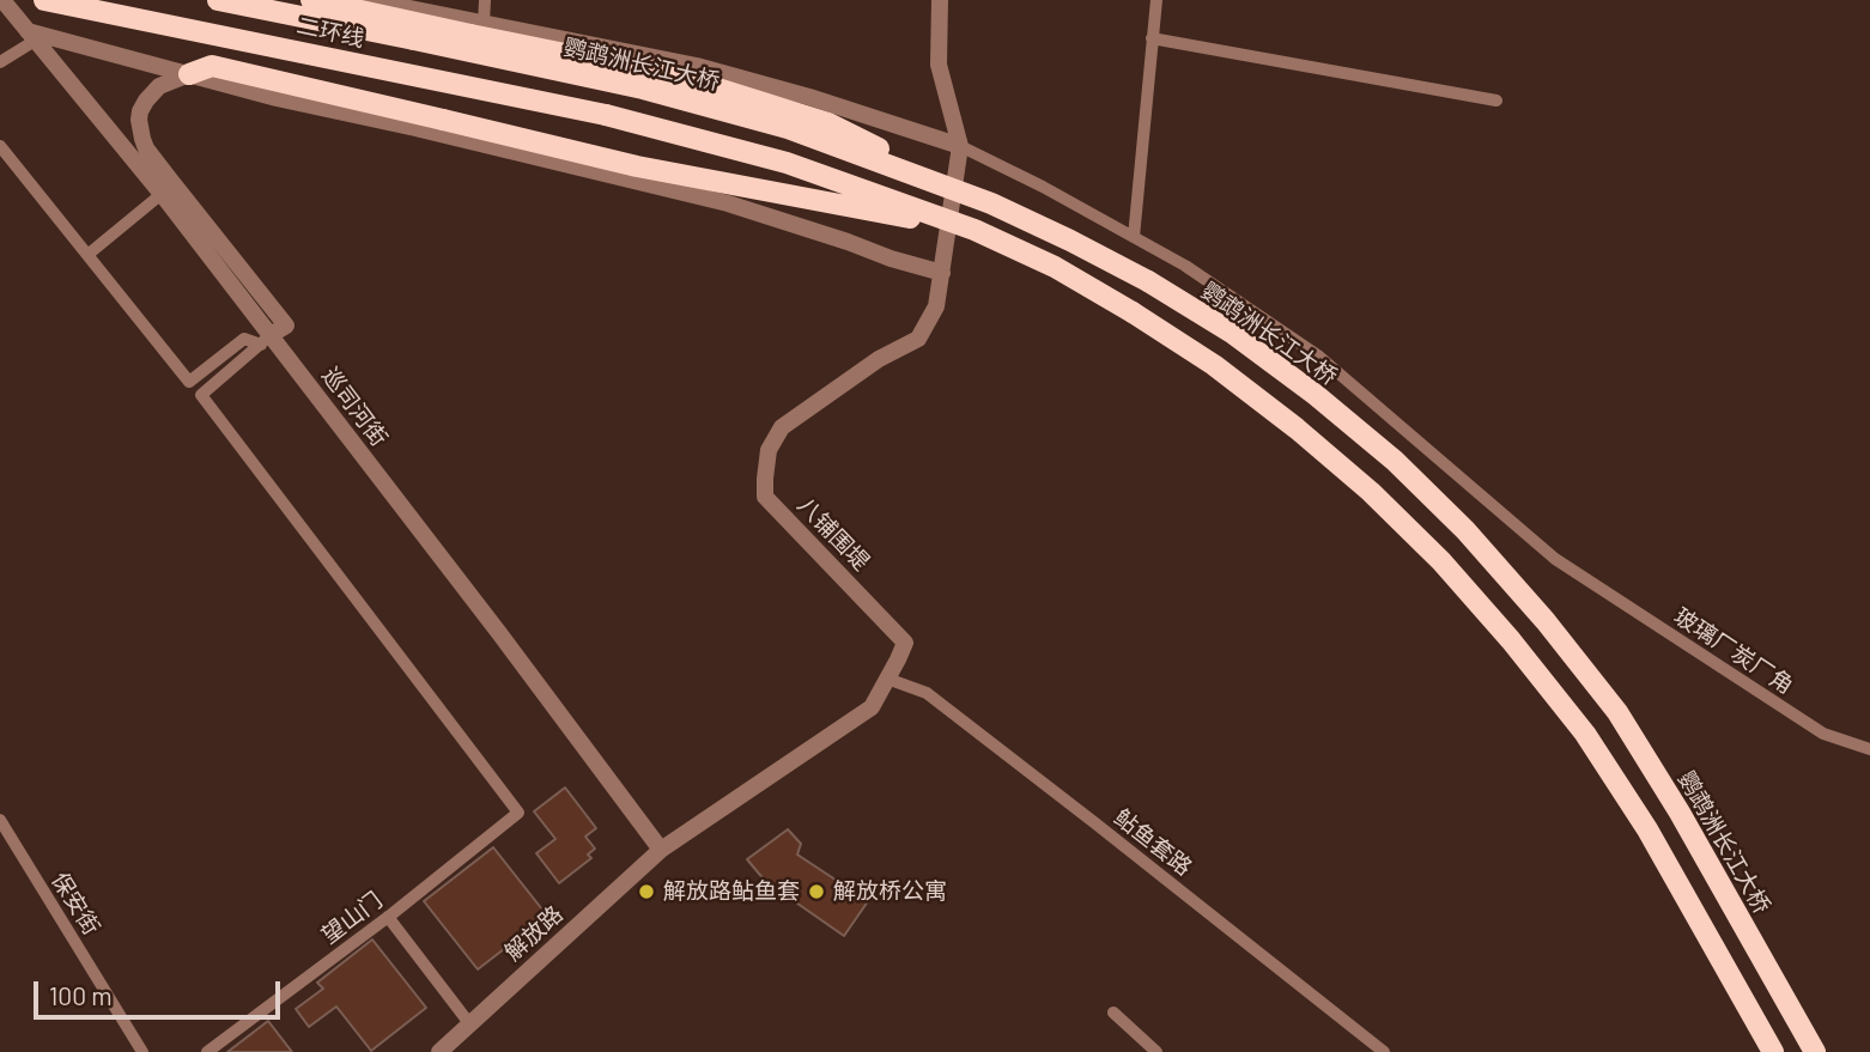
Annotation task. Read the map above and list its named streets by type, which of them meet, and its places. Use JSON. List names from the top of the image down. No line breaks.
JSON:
{"streets":{"highway":["二环线","鹦鹉洲长江大桥"],"street":["巡司河街","八铺围堤","玻璃厂炭厂角","鲇鱼套路","保安街","望山门","解放路"]},"crossings":[["二环线","鹦鹉洲长江大桥"],["巡司河街","八铺围堤"],["巡司河街","望山门"],["巡司河街","解放路"],["八铺围堤","玻璃厂炭厂角"],["八铺围堤","鲇鱼套路"],["八铺围堤","解放路"]],"places":["解放路鲇鱼套","解放桥公寓"],"scale_bar":"100 m"}
